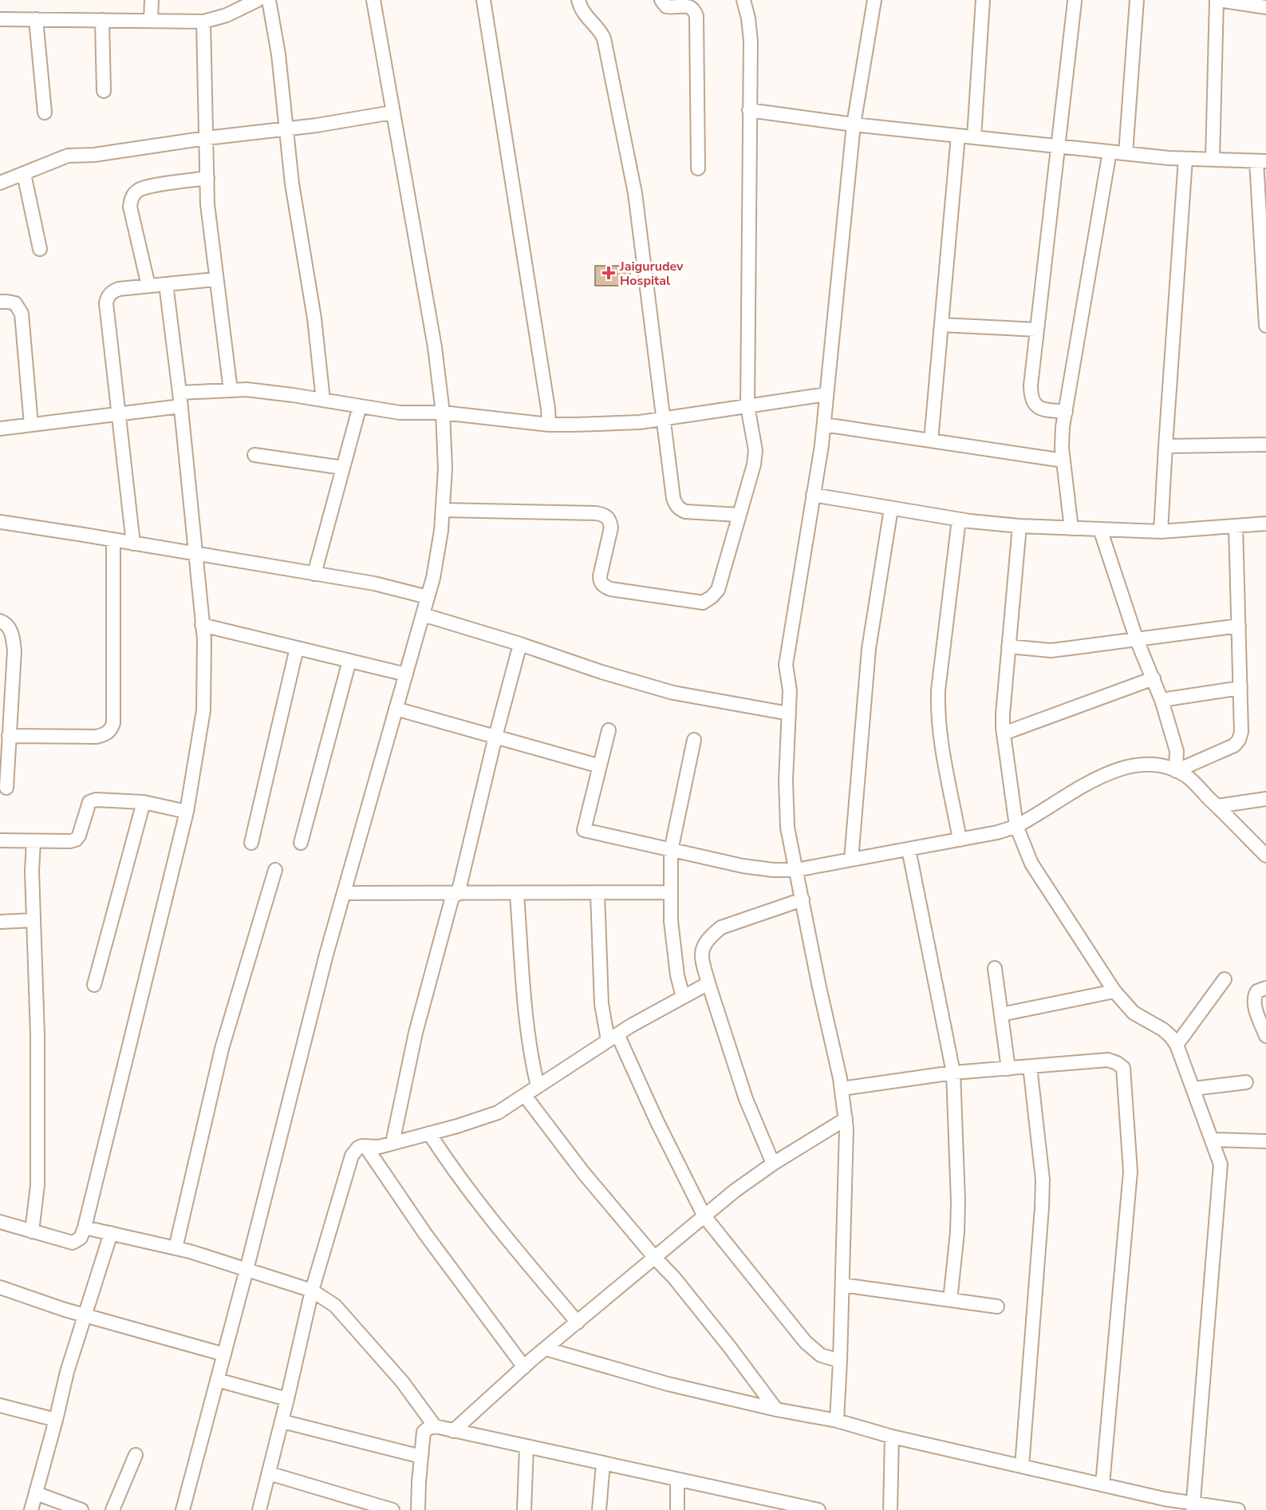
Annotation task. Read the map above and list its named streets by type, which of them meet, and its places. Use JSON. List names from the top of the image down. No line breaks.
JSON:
{"places":{"health":["Jaigurudev Hospital"]}}
